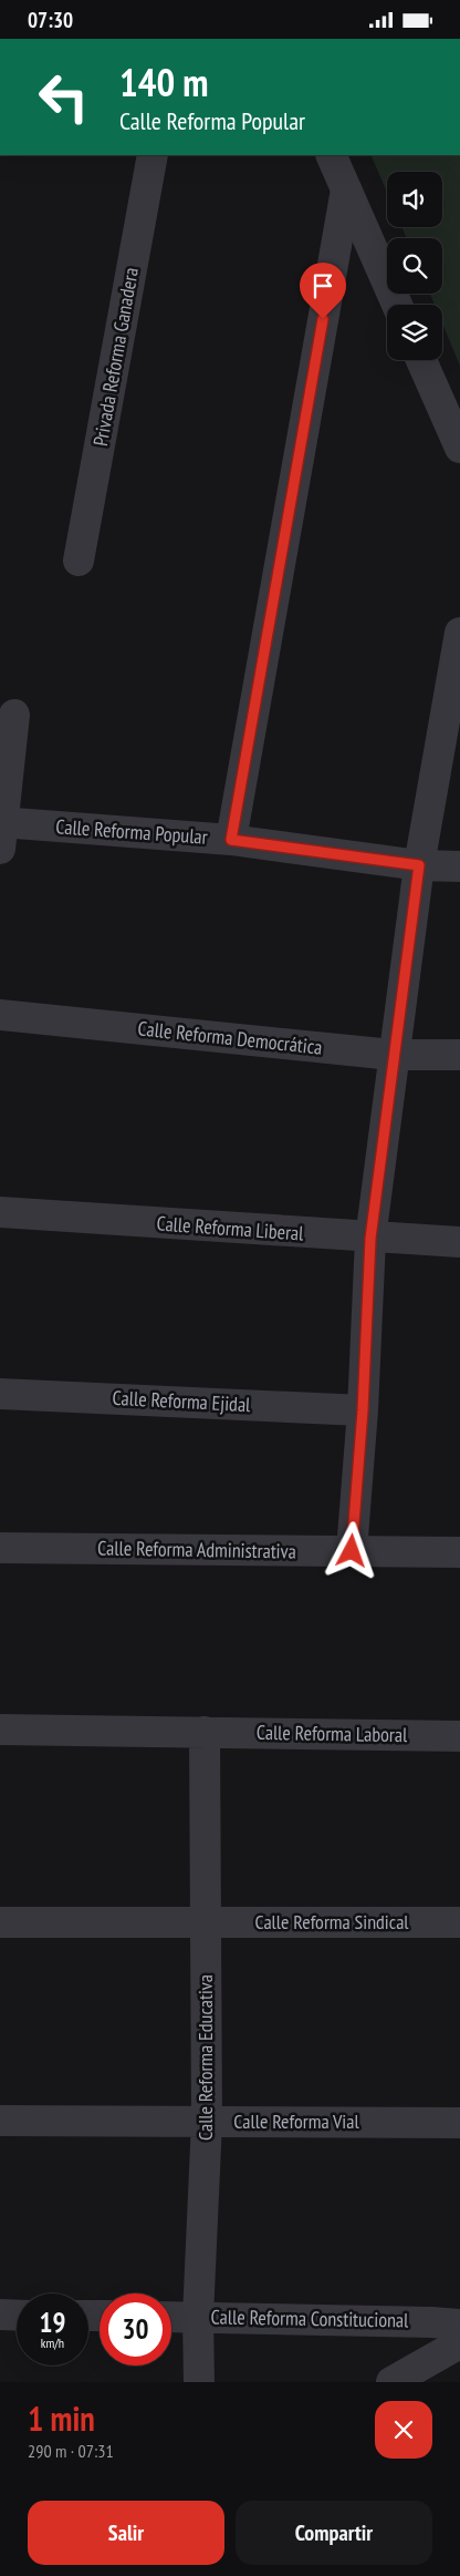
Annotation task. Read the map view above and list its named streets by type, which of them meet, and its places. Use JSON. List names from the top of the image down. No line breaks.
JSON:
{"streets":{"street":["Privada Reforma Ganadera","Calle Reforma Popular","Calle Reforma Democrática","Calle Reforma Liberal","Calle Reforma Ejidal","Calle Reforma Administrativa","Calle Reforma Laboral","Calle Reforma Sindical","Calle Reforma Educativa","Calle Reforma Vial","Calle Reforma Constitucional"]},"crossings":[["Calle Reforma Laboral","Calle Reforma Educativa"],["Calle Reforma Sindical","Calle Reforma Educativa"],["Calle Reforma Educativa","Calle Reforma Vial"],["Calle Reforma Educativa","Calle Reforma Constitucional"]],"page":{"status":"07:30","turn":["140 m","Calle Reforma Popular"],"speed":"19 km/h","limit":"30","heading":["1 min","290 m · 07:31"],"buttons":["Salir","Compartir"]}}
